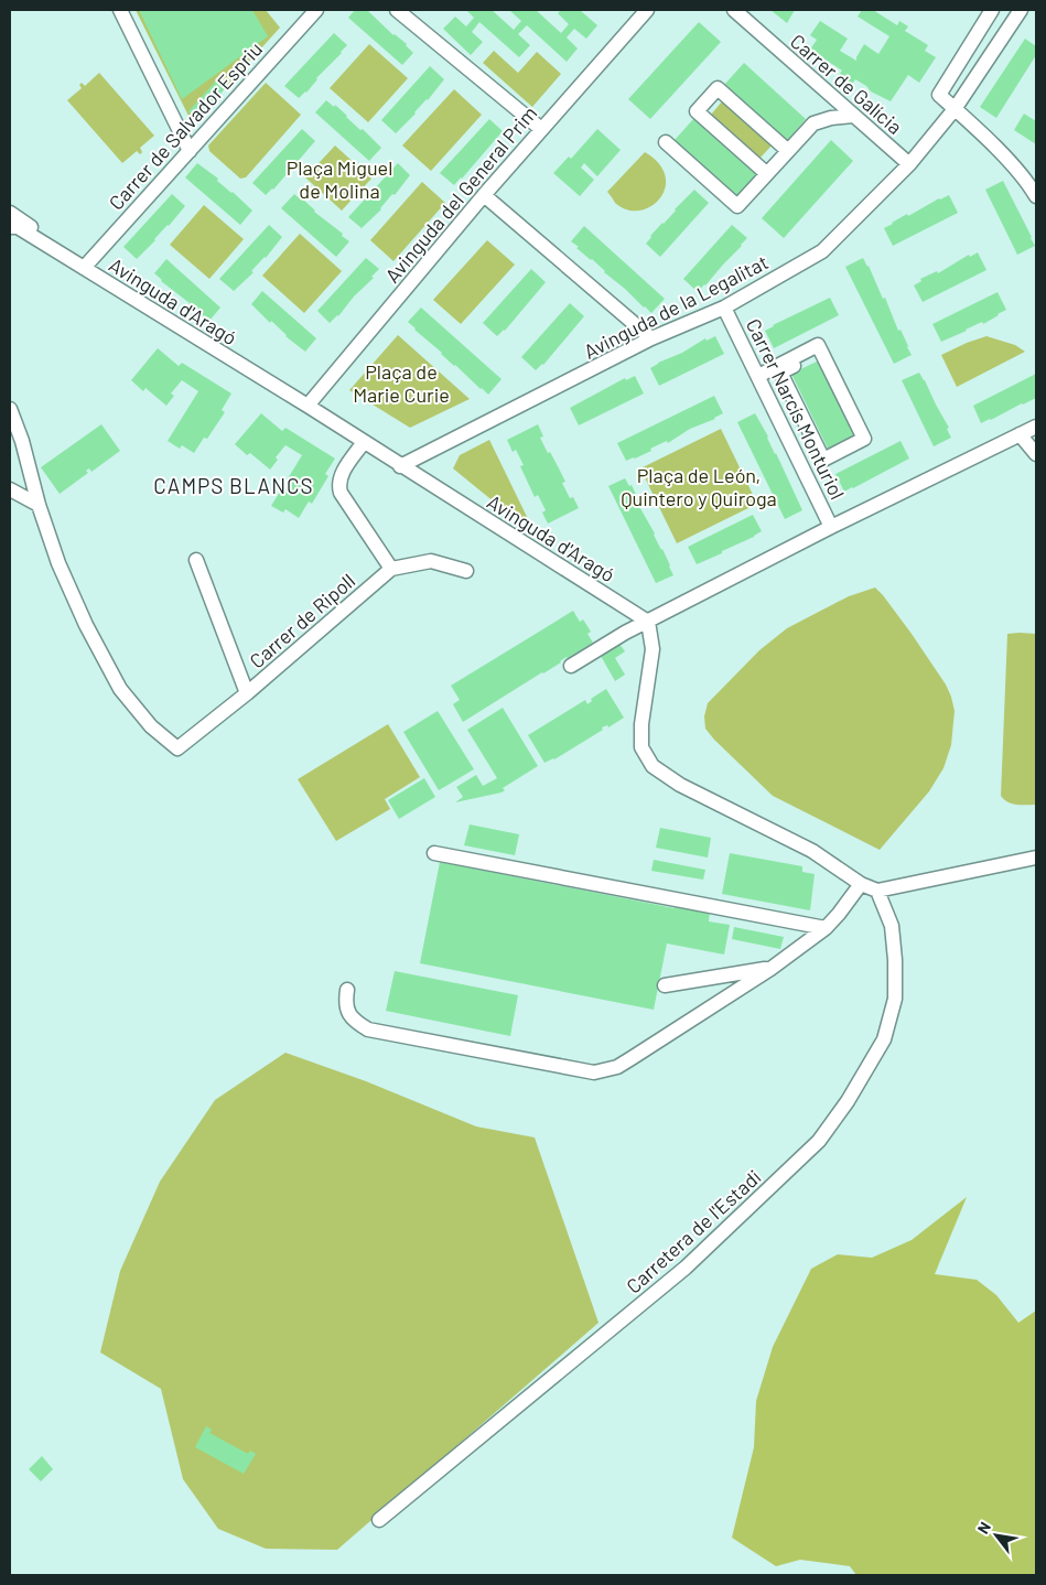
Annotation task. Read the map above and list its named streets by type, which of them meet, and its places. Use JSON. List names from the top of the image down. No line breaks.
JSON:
{"streets":{"street":["Carrer de Galícia","Carrer de Salvador Espriu","Avinguda del General Prim","Avinguda d'Aragó","Avinguda de la Legalitat","Carrer Narcís Monturiol","Carrer de Ripoll","Carretera de l'Estadi"]},"crossings":[["Carrer de Galícia","Avinguda de la Legalitat"],["Carrer de Salvador Espriu","Avinguda d'Aragó"],["Avinguda del General Prim","Avinguda d'Aragó"],["Avinguda d'Aragó","Avinguda de la Legalitat"],["Avinguda de la Legalitat","Carrer Narcís Monturiol"]],"districts":["CAMPS BLANCS"],"parks":["Plaça Miguel de Molina","Plaça de Marie Curie","Plaça de León, Quintero y Quiroga"],"north":"top left"}
